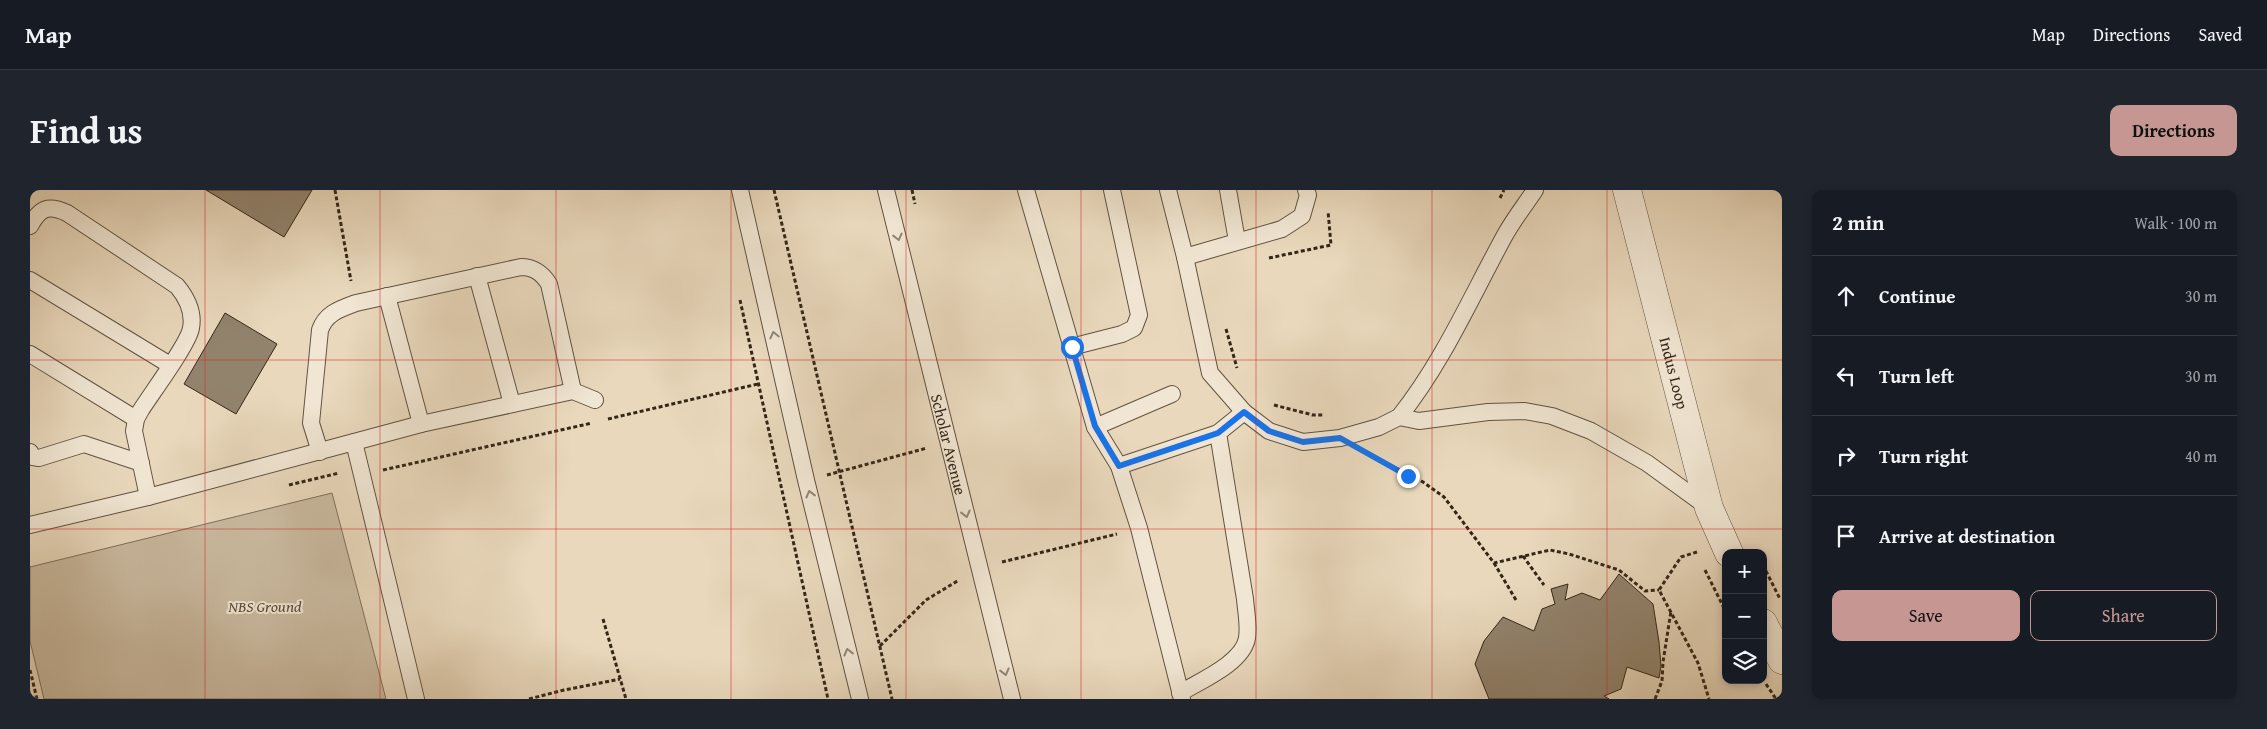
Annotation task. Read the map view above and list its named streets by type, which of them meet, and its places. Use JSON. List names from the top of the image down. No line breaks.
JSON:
{"streets":{"street":["Indus Loop"],"lane":["Scholar Avenue"]},"parks":["NBS Ground"],"page":{"header":"Map","nav":["Map","Directions","Saved"],"title":"Find us","buttons":["Directions",["Save","Share"]],"heading":["2 min","Walk · 100 m"],"list":[["Continue","30 m"],["Turn left","30 m"],["Turn right","40 m"],"Arrive at destination"],"map_buttons":["+","−"]}}
